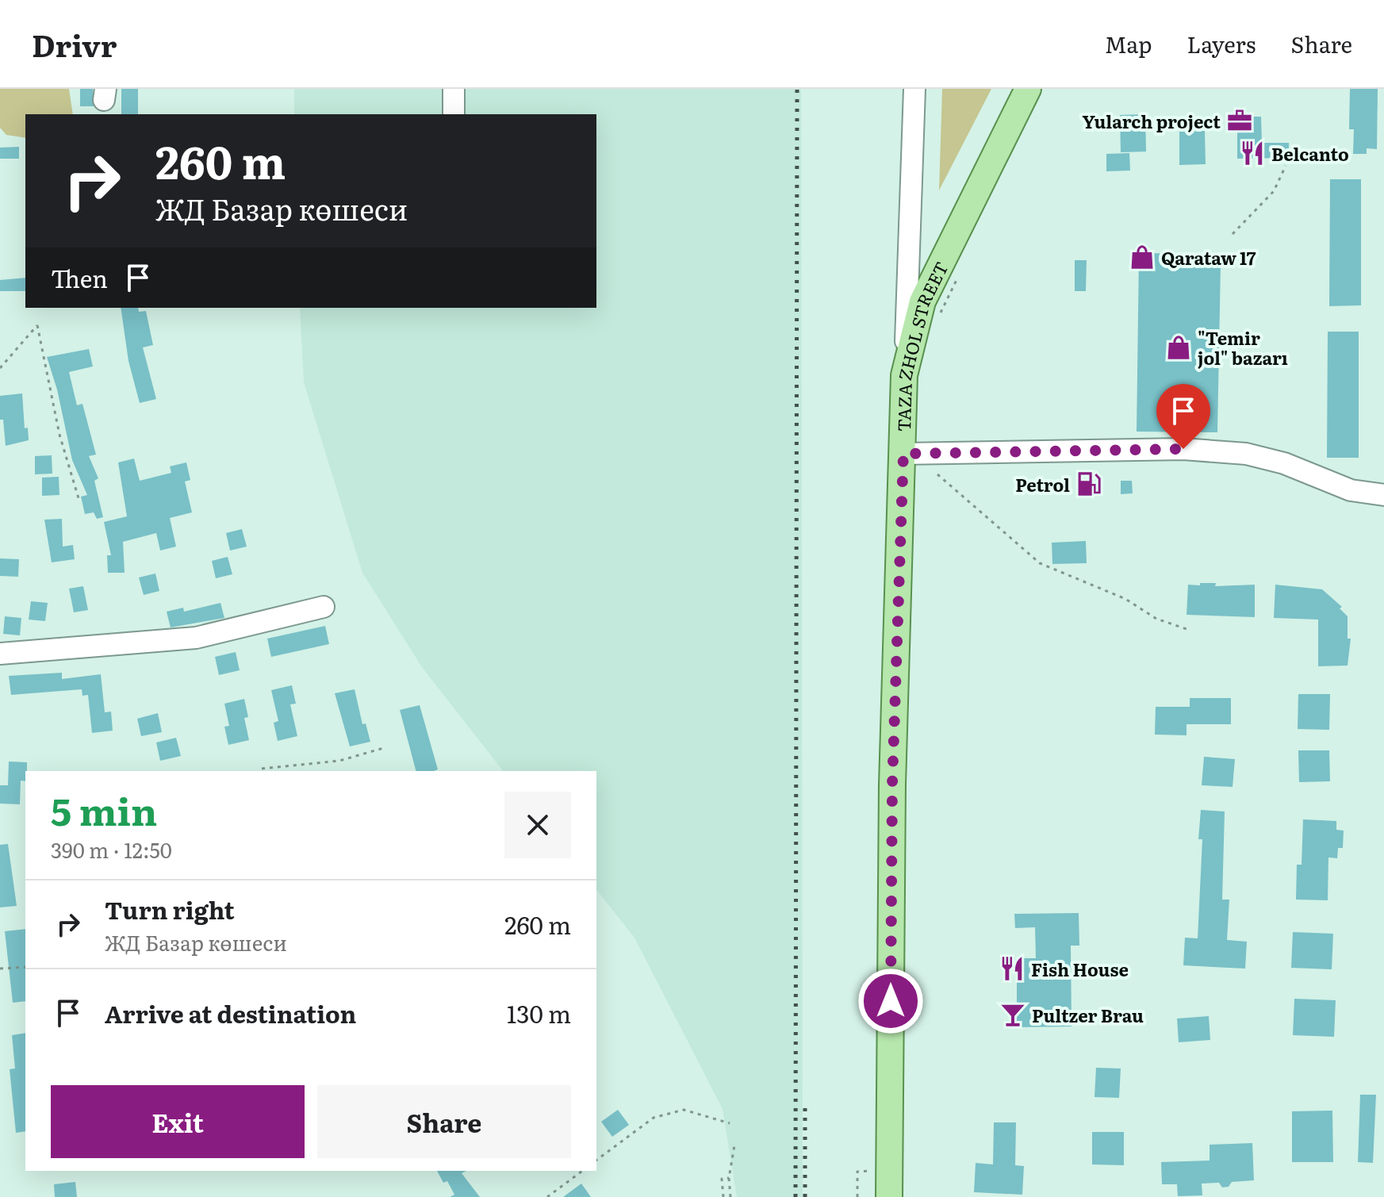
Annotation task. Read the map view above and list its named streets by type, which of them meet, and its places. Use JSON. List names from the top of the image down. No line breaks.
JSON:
{"streets":{"main road":["TAZA ZHOL STREET"]},"places":{"office":["Yularch project"],"restaurant":["Belcanto","Fish House"],"shop":["Qarataw 17","\"Temir jol\" bazarı"],"fuel station":["Petrol"],"bar":["Pultzer Brau"]},"page":{"header":"Drivr","nav":["Map","Layers","Share"],"turn":["260 m","ЖД Базар көшеси"],"then":"Then","heading":["5 min","390 m · 12:50"],"list":[{"name":"Turn right","note":"ЖД Базар көшеси","value":"260 m"},{"name":"Arrive at destination","value":"130 m"}],"buttons":["Exit","Share"]}}
